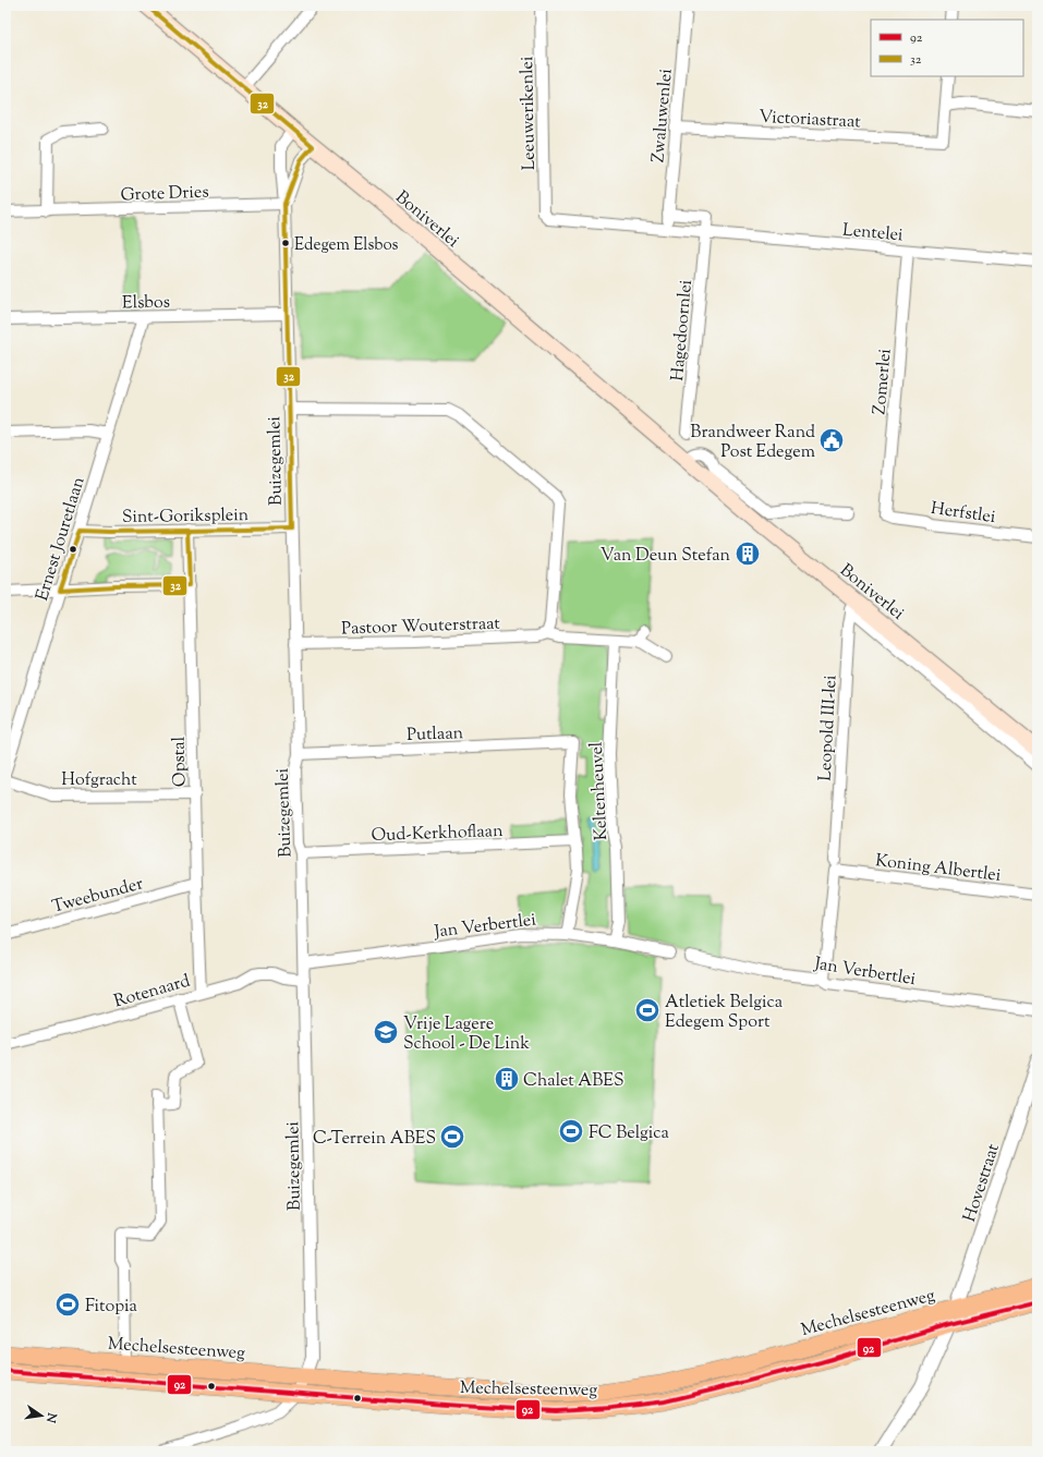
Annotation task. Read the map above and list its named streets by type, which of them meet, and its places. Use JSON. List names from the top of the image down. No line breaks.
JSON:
{"streets":{"main road":["Boniverlei","Mechelsesteenweg"],"street":["Leeuwerikenlei","Zwaluwenlei","Victoriastraat","Grote Dries","Lentelei","Elsbos","Hagedoornlei","Zomerlei","Buizegemlei","Herfstlei","Sint-Goriksplein","Ernest Jouretlaan","Pastoor Wouterstraat","Leopold III-lei","Putlaan","Opstal","Hofgracht","Keltenheuvel","Oud-Kerkhoflaan","Koning Albertlei","Tweebunder","Jan Verbertlei","Rotenaard","Hovestraat"]},"crossings":[["Leeuwerikenlei","Lentelei"],["Zwaluwenlei","Victoriastraat"],["Zwaluwenlei","Lentelei"],["Grote Dries","Buizegemlei"],["Boniverlei","Buizegemlei"],["Boniverlei","Leopold III-lei"],["Lentelei","Hagedoornlei"],["Lentelei","Zomerlei"],["Elsbos","Buizegemlei"],["Elsbos","Ernest Jouretlaan"],["Zomerlei","Herfstlei"],["Buizegemlei","Sint-Goriksplein"],["Buizegemlei","Pastoor Wouterstraat"],["Buizegemlei","Putlaan"],["Buizegemlei","Oud-Kerkhoflaan"],["Buizegemlei","Jan Verbertlei"],["Buizegemlei","Rotenaard"],["Buizegemlei","Mechelsesteenweg"],["Sint-Goriksplein","Ernest Jouretlaan"],["Sint-Goriksplein","Opstal"],["Leopold III-lei","Koning Albertlei"],["Leopold III-lei","Jan Verbertlei"],["Putlaan","Keltenheuvel"],["Opstal","Hofgracht"],["Opstal","Tweebunder"],["Opstal","Rotenaard"],["Keltenheuvel","Oud-Kerkhoflaan"],["Keltenheuvel","Jan Verbertlei"],["Hovestraat","Mechelsesteenweg"]],"places":{"other":["Edegem Elsbos"],"public building":["Brandweer Rand Post Edegem"],"building":["Van Deun Stefan","Chalet ABES"],"sports":["Atletiek Belgica Edegem Sport","FC Belgica","C-Terrein ABES","Fitopia"],"school or university":["Vrije Lagere School - De Link"]},"lines":["transit line 32","transit line 92"],"legend":["92","32"],"north":"right"}
